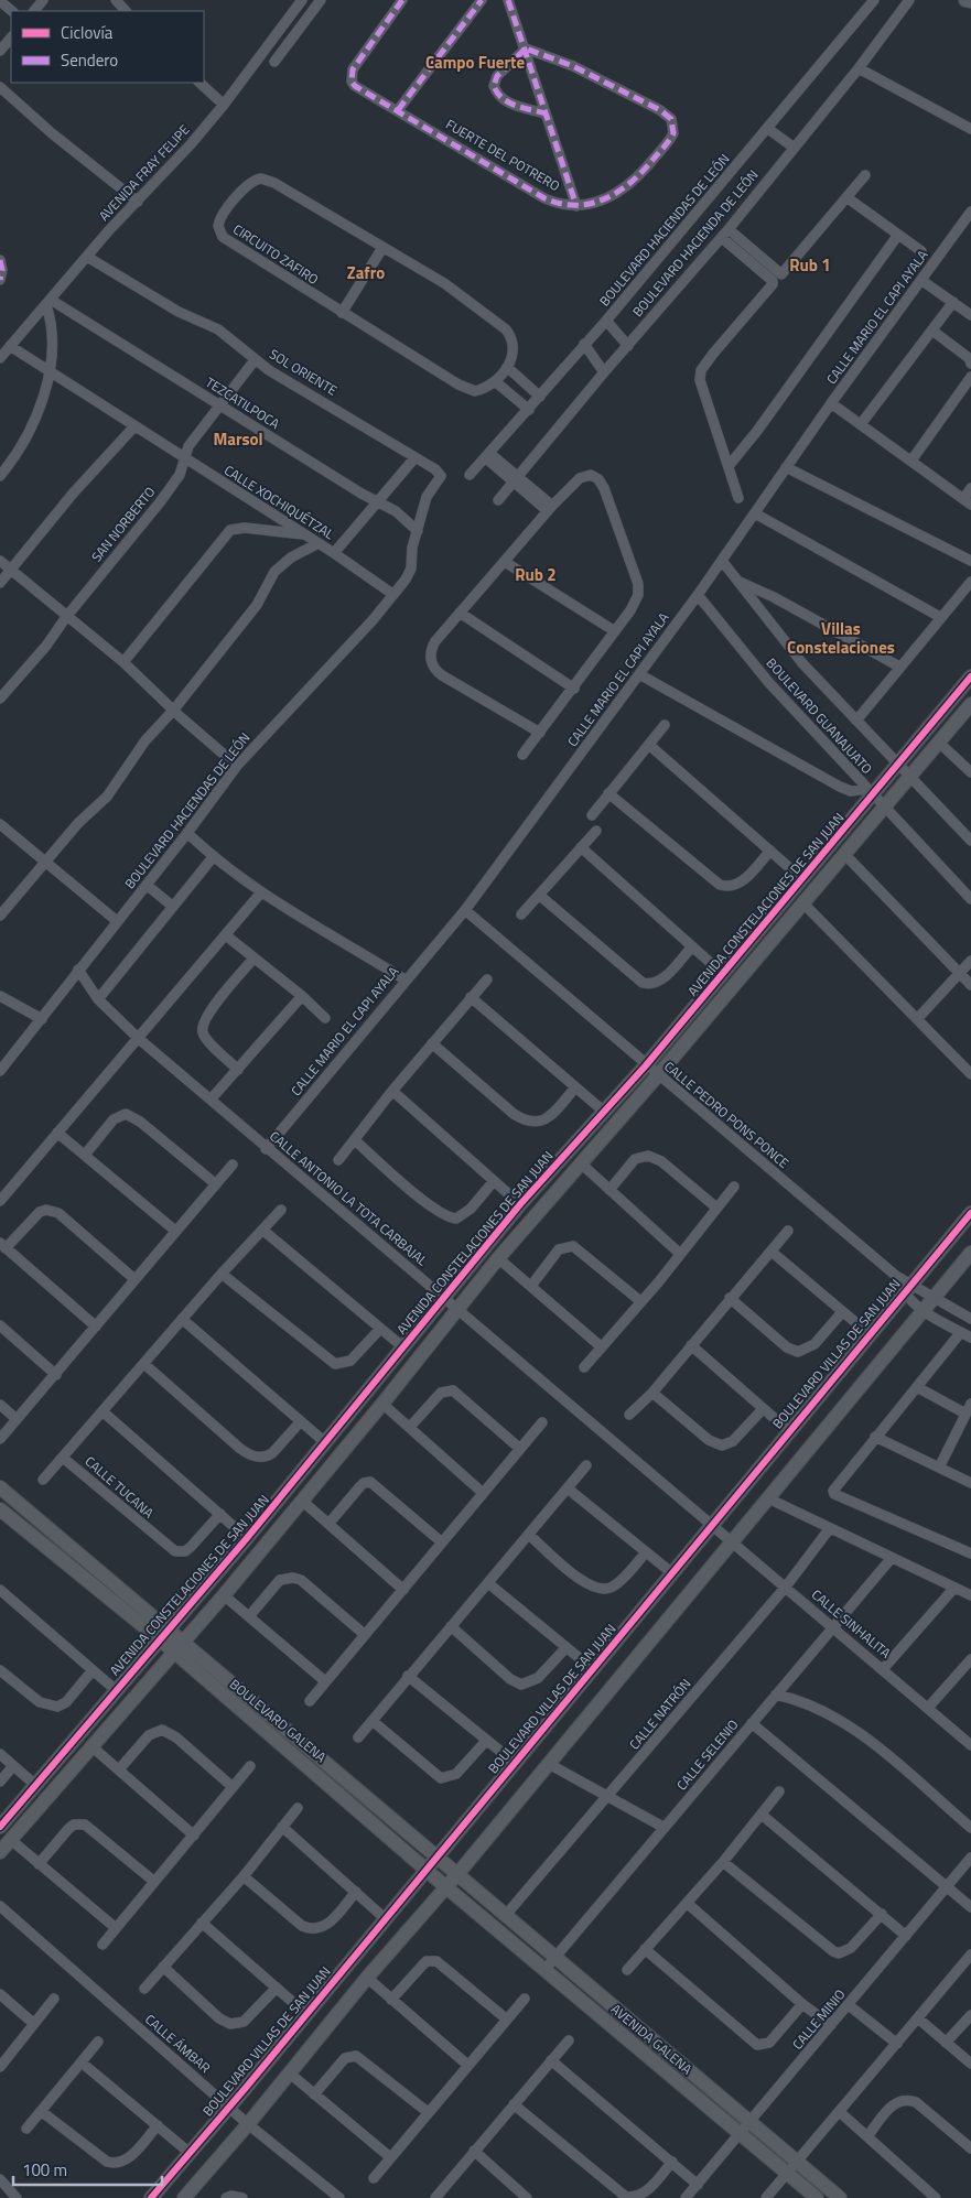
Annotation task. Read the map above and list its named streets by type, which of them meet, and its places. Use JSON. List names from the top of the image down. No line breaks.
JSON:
{"streets":{"street":["FUERTE DEL POTRERO","AVENIDA FRAY FELIPE","BOULEVARD HACIENDAS DE LEÓN","BOULEVARD HACIENDA DE LEÓN","CIRCUITO ZAFIRO","CALLE MARIO EL CAPI AYALA","SOL ORIENTE","TEZCATILPOCA","CALLE XOCHIQUÉTZAL","SAN NORBERTO","BOULEVARD GUANAJUATO","AVENIDA CONSTELACIONES DE SAN JUAN","CALLE PEDRO PONS PONCE","CALLE ANTONIO LA TOTA CARBAJAL","BOULEVARD VILLAS DE SAN JUAN","CALLE TUCANA","CALLE SINHALITA","CALLE NATRÓN","BOULEVARD GALENA","CALLE SELENIO","CALLE MINIO","AVENIDA GALENA","CALLE ÁMBAR"]},"crossings":[["AVENIDA FRAY FELIPE","SOL ORIENTE"],["AVENIDA FRAY FELIPE","TEZCATILPOCA"],["AVENIDA FRAY FELIPE","CALLE XOCHIQUÉTZAL"],["BOULEVARD HACIENDAS DE LEÓN","SOL ORIENTE"],["BOULEVARD HACIENDAS DE LEÓN","TEZCATILPOCA"],["BOULEVARD HACIENDAS DE LEÓN","CALLE XOCHIQUÉTZAL"],["BOULEVARD HACIENDAS DE LEÓN","CALLE ANTONIO LA TOTA CARBAJAL"],["CALLE MARIO EL CAPI AYALA","BOULEVARD GUANAJUATO"],["CALLE MARIO EL CAPI AYALA","CALLE PEDRO PONS PONCE"],["CALLE MARIO EL CAPI AYALA","CALLE ANTONIO LA TOTA CARBAJAL"],["SOL ORIENTE","SAN NORBERTO"],["TEZCATILPOCA","SAN NORBERTO"],["CALLE XOCHIQUÉTZAL","SAN NORBERTO"],["BOULEVARD GUANAJUATO","AVENIDA CONSTELACIONES DE SAN JUAN"],["AVENIDA CONSTELACIONES DE SAN JUAN","CALLE PEDRO PONS PONCE"],["AVENIDA CONSTELACIONES DE SAN JUAN","CALLE ANTONIO LA TOTA CARBAJAL"],["AVENIDA CONSTELACIONES DE SAN JUAN","BOULEVARD GALENA"],["CALLE PEDRO PONS PONCE","BOULEVARD VILLAS DE SAN JUAN"],["CALLE ANTONIO LA TOTA CARBAJAL","BOULEVARD VILLAS DE SAN JUAN"],["CALLE ANTONIO LA TOTA CARBAJAL","CALLE SINHALITA"],["BOULEVARD VILLAS DE SAN JUAN","CALLE SINHALITA"],["BOULEVARD VILLAS DE SAN JUAN","BOULEVARD GALENA"],["BOULEVARD VILLAS DE SAN JUAN","CALLE ÁMBAR"],["CALLE SINHALITA","CALLE NATRÓN"],["CALLE SINHALITA","CALLE SELENIO"],["CALLE NATRÓN","BOULEVARD GALENA"],["BOULEVARD GALENA","CALLE SELENIO"],["BOULEVARD GALENA","AVENIDA GALENA"],["CALLE SELENIO","AVENIDA GALENA"],["CALLE MINIO","AVENIDA GALENA"]],"districts":["Campo Fuerte","Rub 1","Zafro","Marsol","Rub 2","Villas Constelaciones"],"legend":["Ciclovía","Sendero"],"scale_bar":"100 m"}
